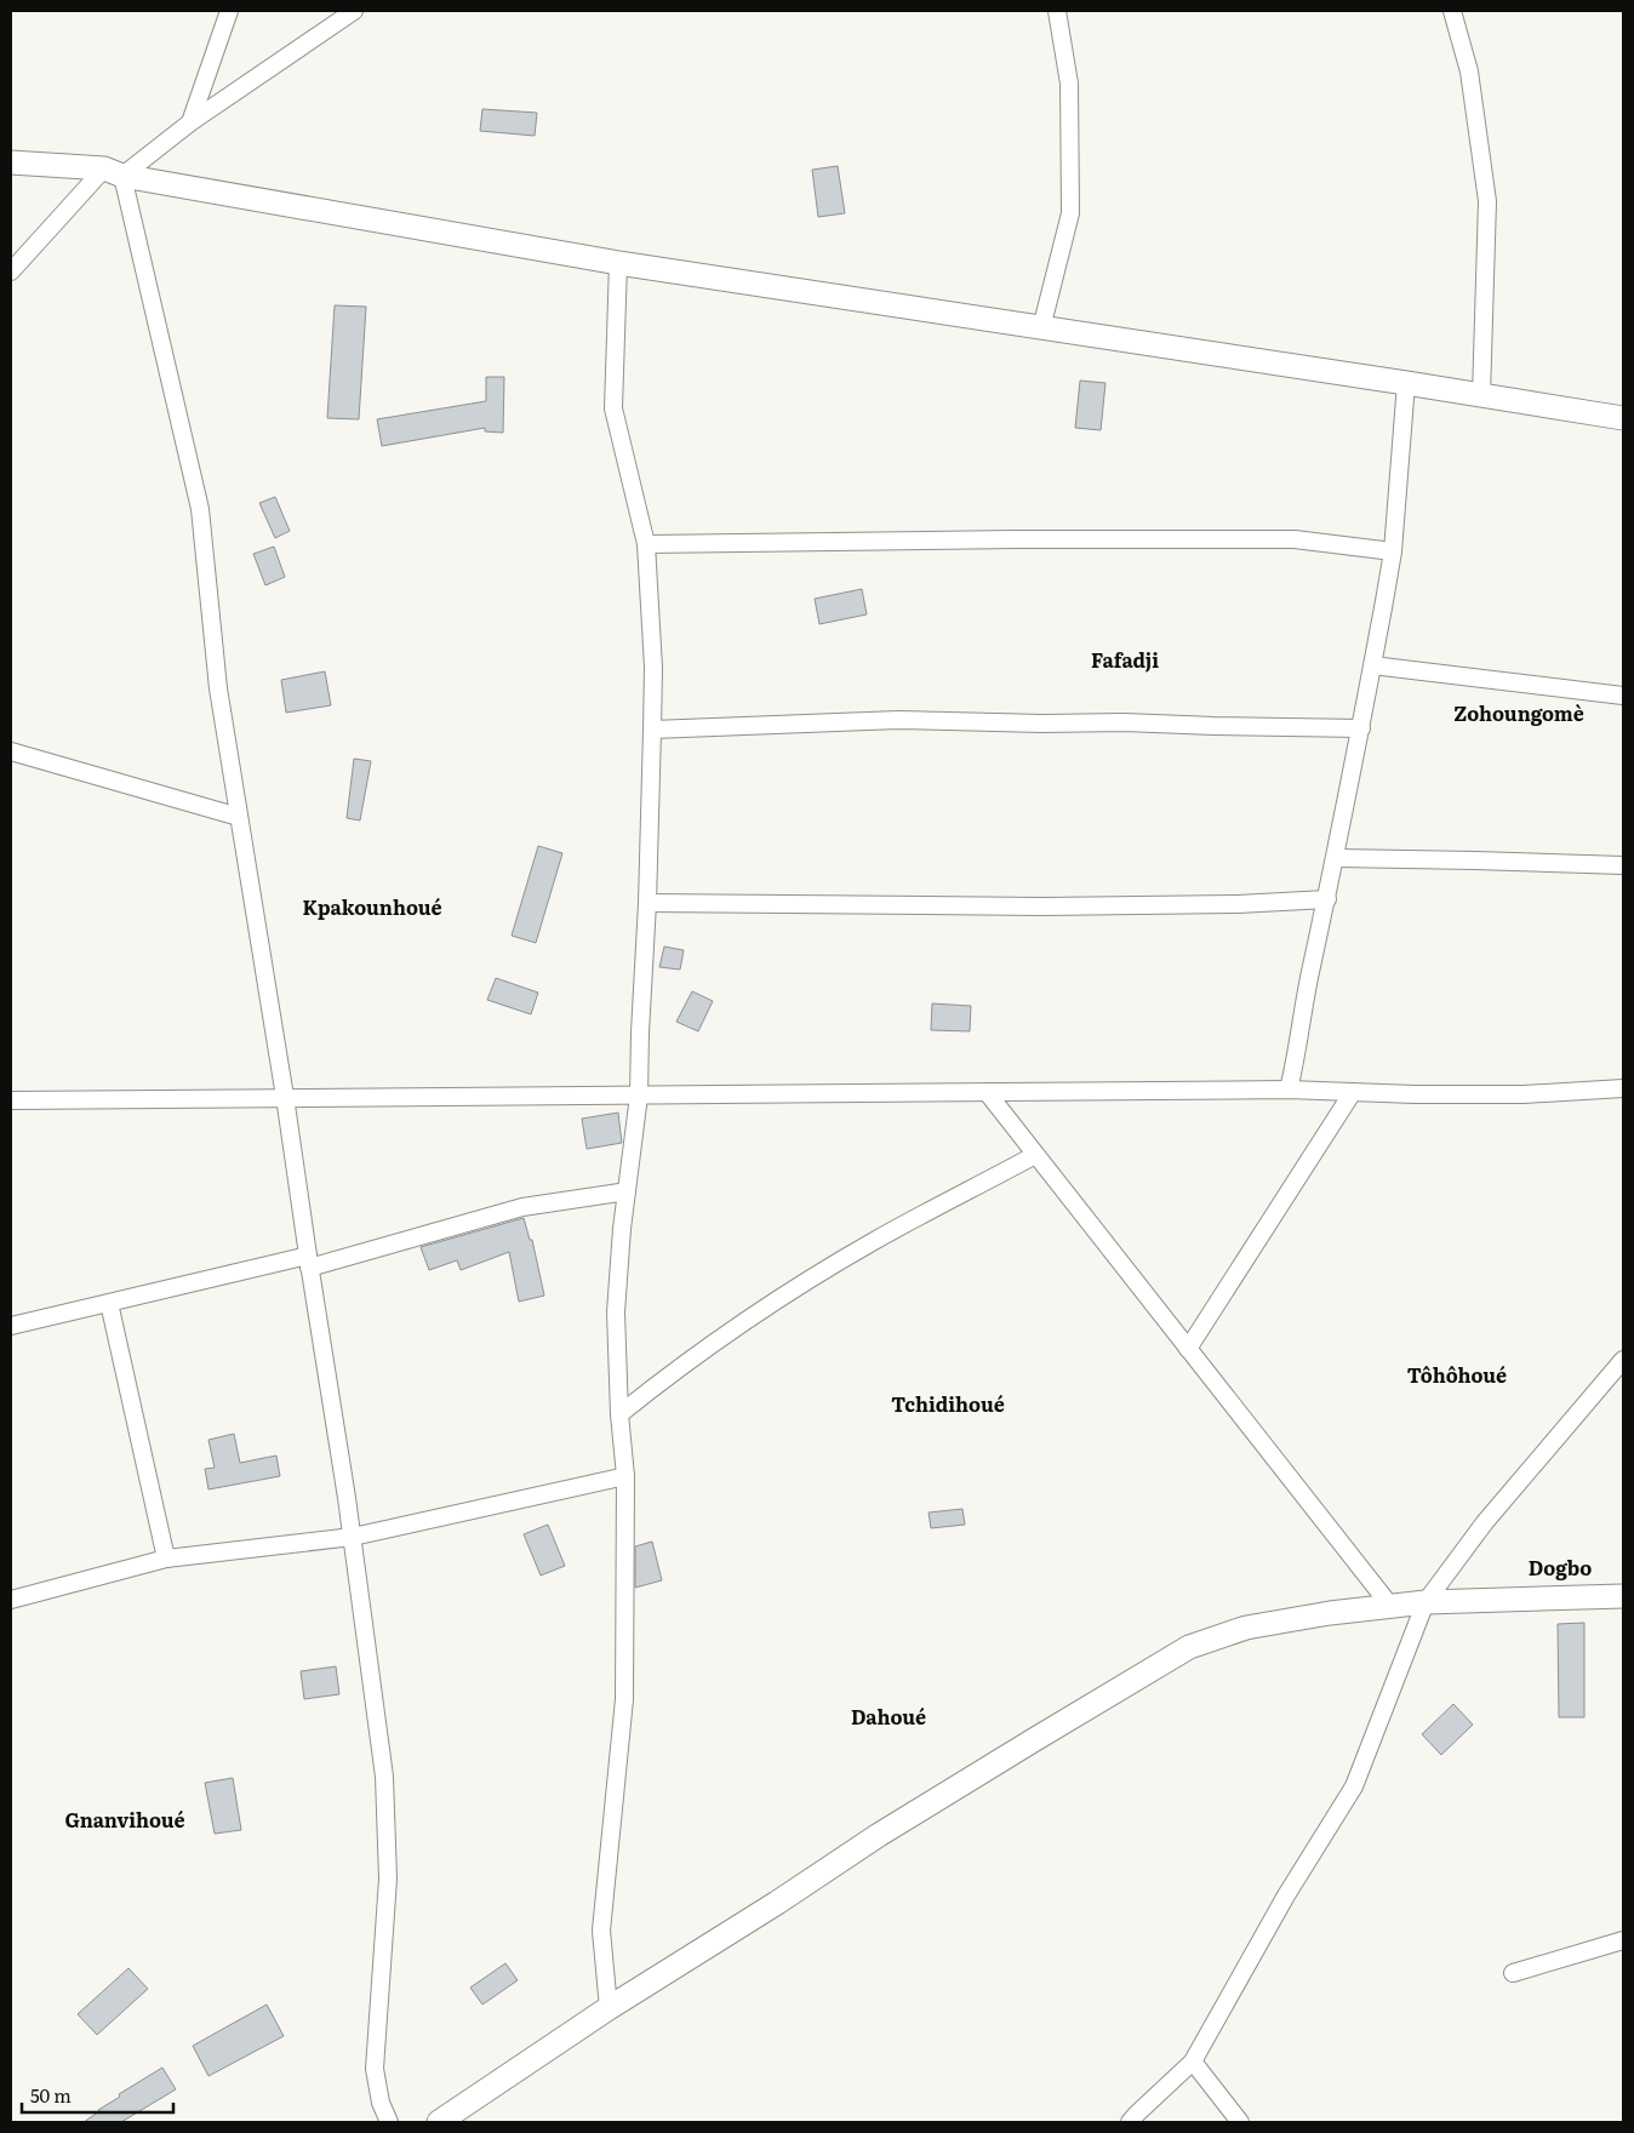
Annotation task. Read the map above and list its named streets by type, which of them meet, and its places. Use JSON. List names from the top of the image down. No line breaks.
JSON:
{"districts":["Fafadji","Zohoungomè","Kpakounhoué","Tôhôhoué","Tchidihoué","Dogbo","Dahoué","Gnanvihoué"],"scale_bar":"50 m"}
